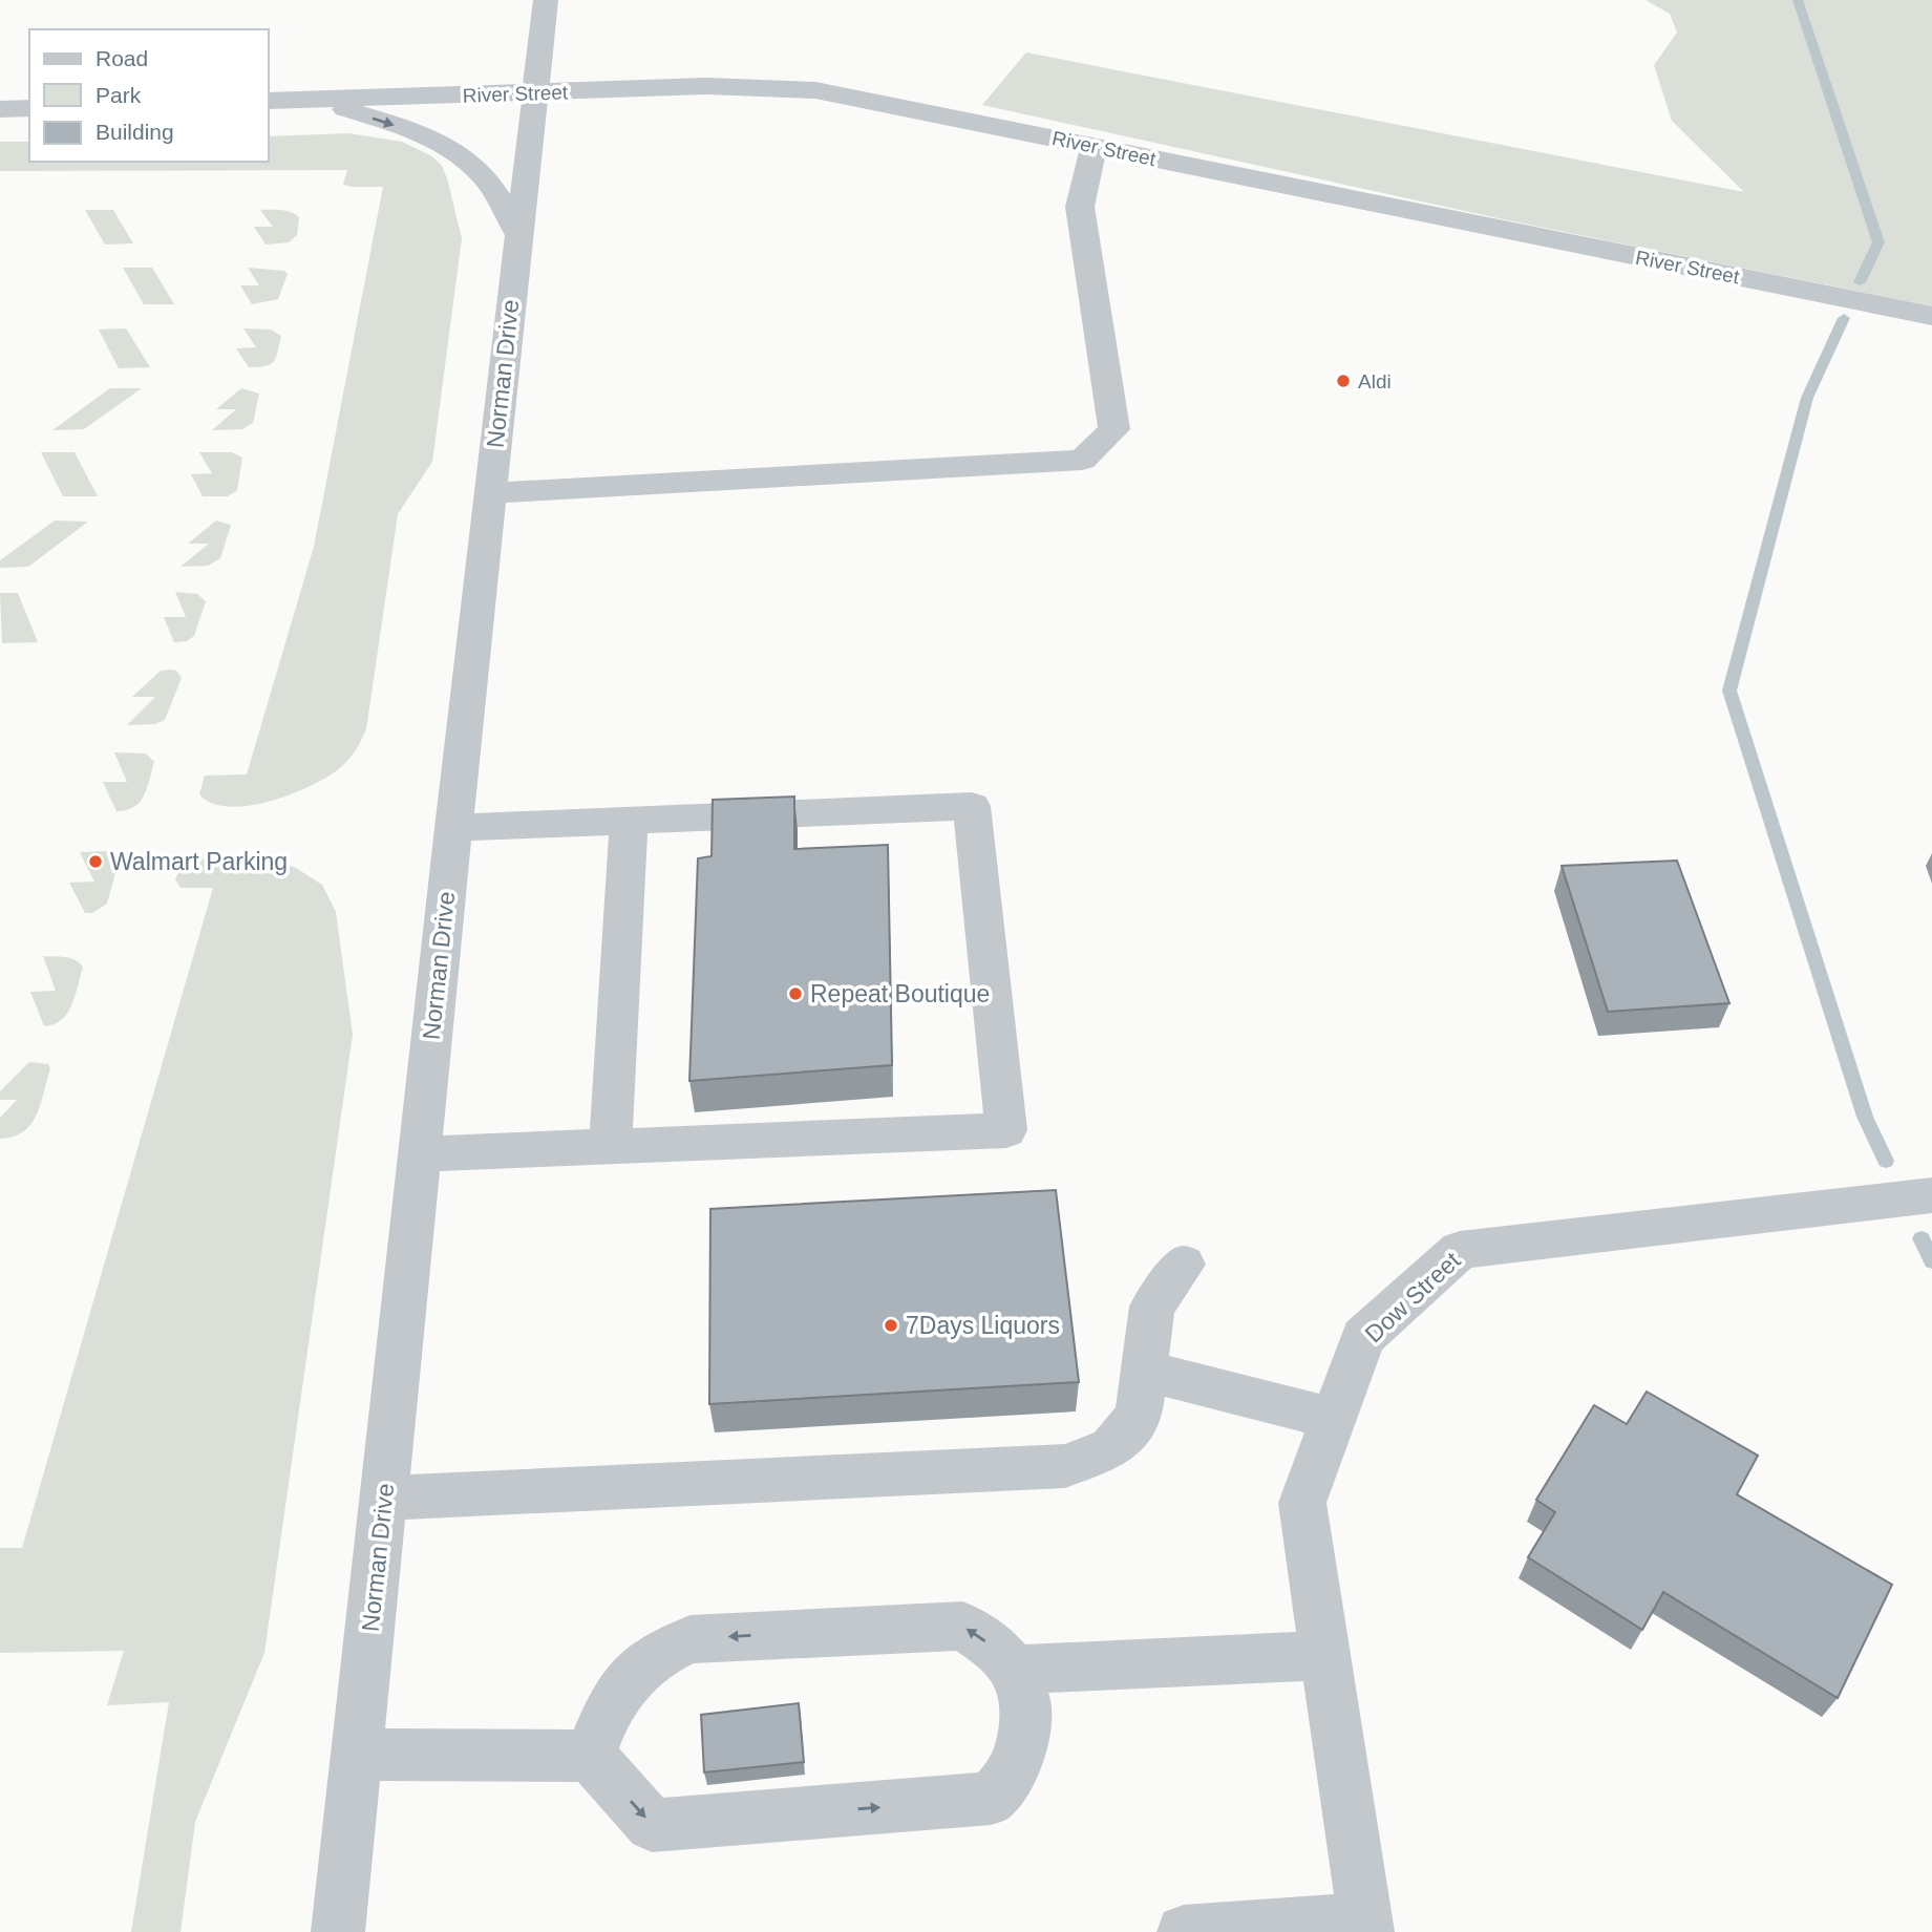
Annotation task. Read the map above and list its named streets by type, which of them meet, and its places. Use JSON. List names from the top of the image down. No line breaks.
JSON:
{"streets":{"street":["River Street","Norman Drive","Dow Street"]},"crossings":[["River Street","Norman Drive"]],"places":["Aldi","Walmart Parking","Repeat Boutique","7Days Liquors"],"legend":["Road","Park","Building"]}
